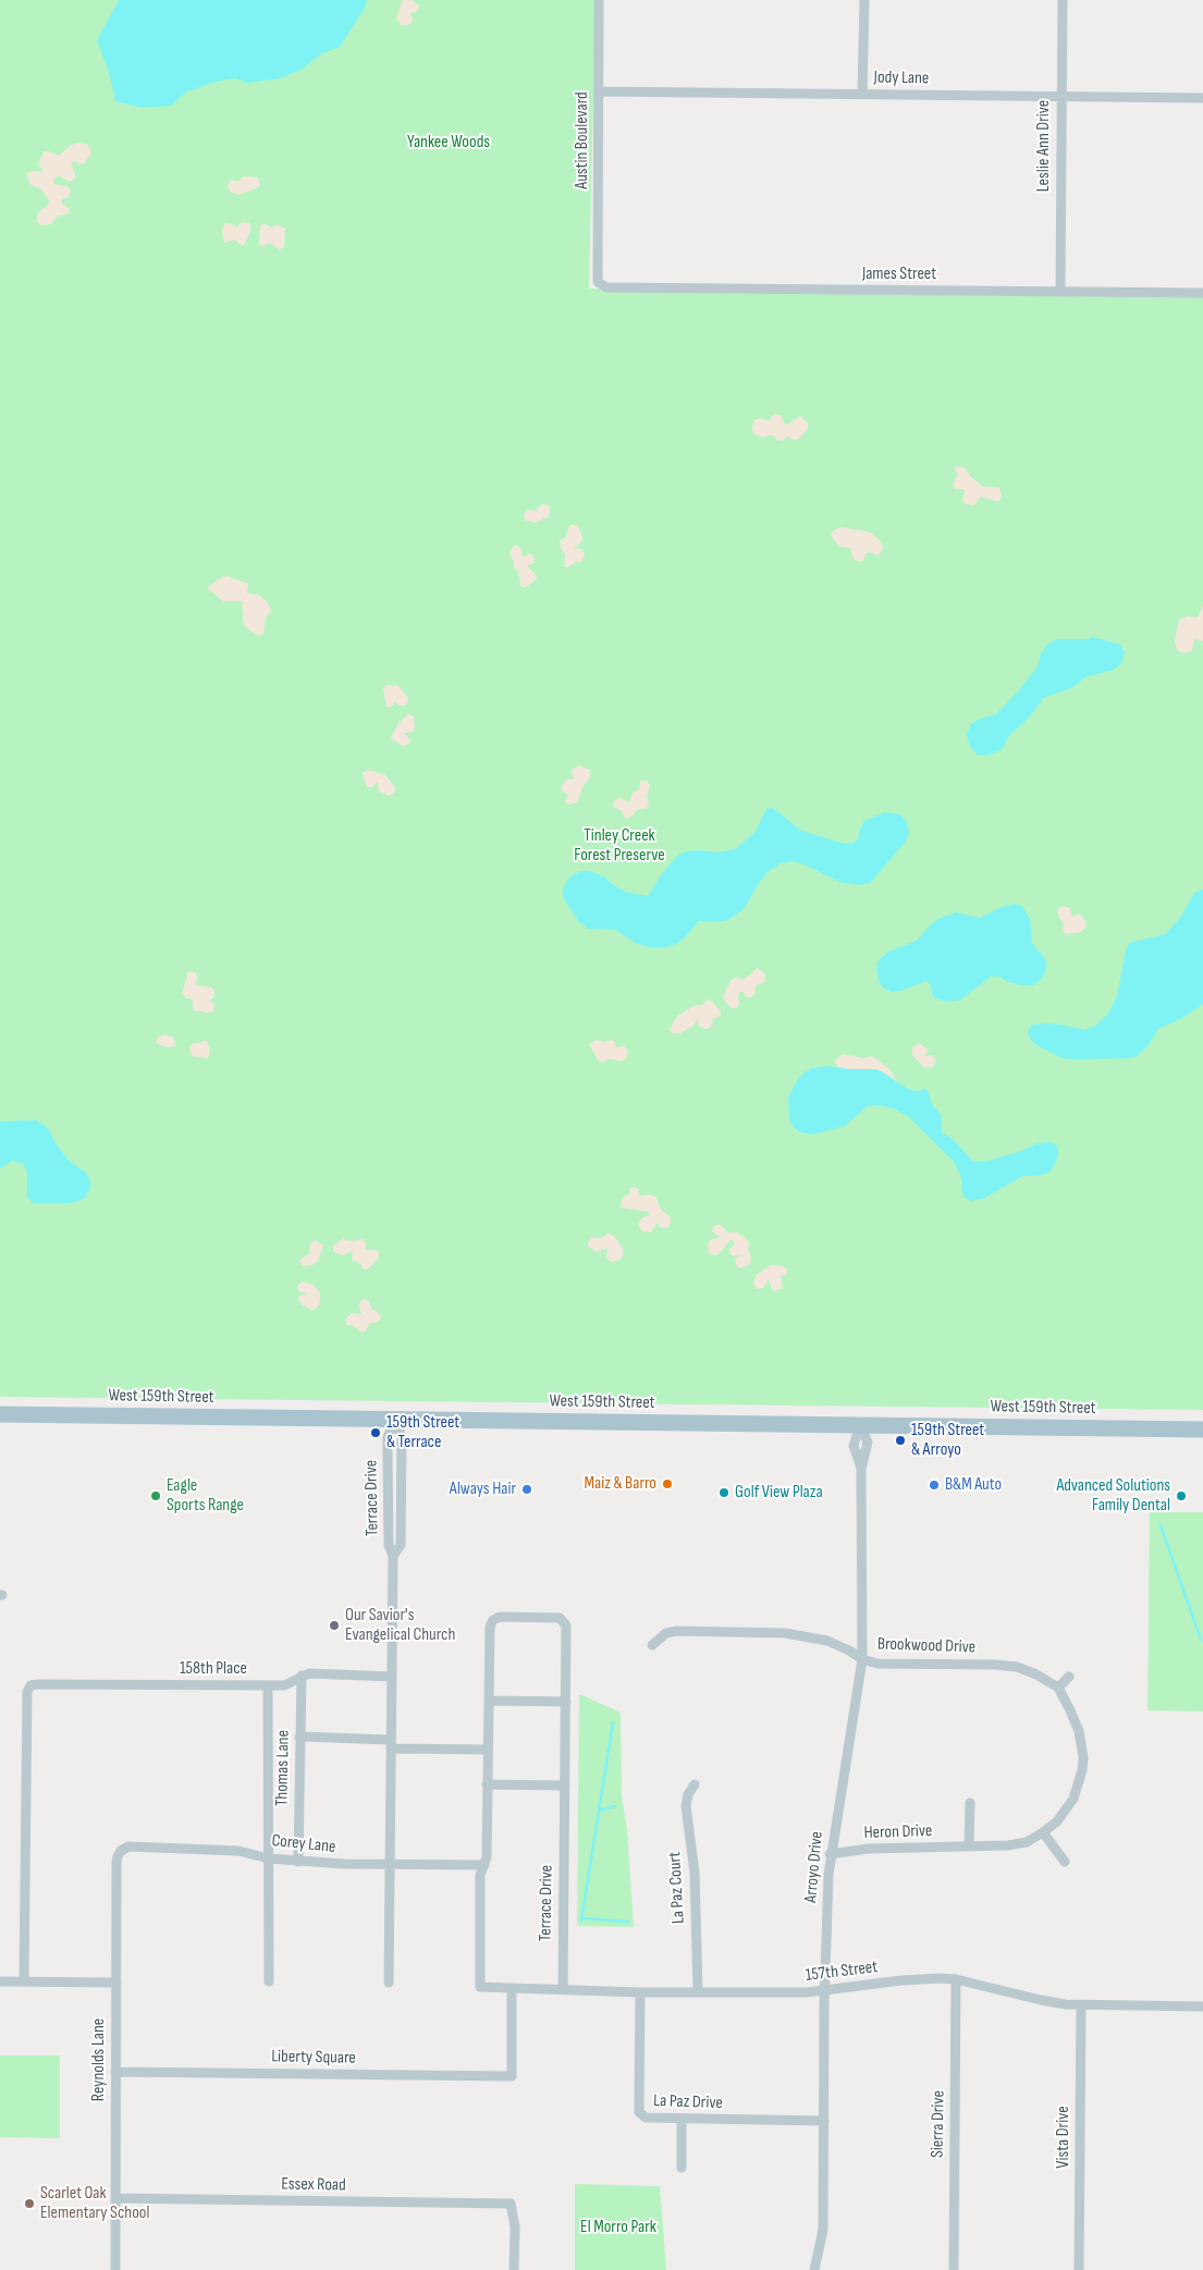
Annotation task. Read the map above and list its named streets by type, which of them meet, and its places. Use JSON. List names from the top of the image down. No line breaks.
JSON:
{"streets":{"main road":["West 159th Street"],"street":["Jody Lane","Austin Boulevard","Leslie Ann Drive","James Street","Terrace Drive","Brookwood Drive","158th Place","Thomas Lane","Heron Drive","Corey Lane","Arroyo Drive","La Paz Court","157th Street","Liberty Square","Reynolds Lane","La Paz Drive","Sierra Drive","Vista Drive","Essex Road"]},"crossings":[["Jody Lane","Austin Boulevard"],["Jody Lane","Leslie Ann Drive"],["Austin Boulevard","James Street"],["Leslie Ann Drive","James Street"],["West 159th Street","Terrace Drive"],["West 159th Street","Arroyo Drive"],["Terrace Drive","158th Place"],["Terrace Drive","Corey Lane"],["Terrace Drive","157th Street"],["Brookwood Drive","Heron Drive"],["Brookwood Drive","Arroyo Drive"],["158th Place","Thomas Lane"],["Thomas Lane","Corey Lane"],["Heron Drive","Arroyo Drive"],["Corey Lane","Reynolds Lane"],["Arroyo Drive","157th Street"],["Arroyo Drive","La Paz Drive"],["La Paz Court","157th Street"],["157th Street","Liberty Square"],["157th Street","La Paz Drive"],["157th Street","Sierra Drive"],["157th Street","Vista Drive"],["Liberty Square","Reynolds Lane"],["Reynolds Lane","Essex Road"]],"parks":["Yankee Woods","Tinley Creek Forest Preserve","El Morro Park"],"places":["159th Street & Terrace","159th Street & Arroyo","Maiz & Barro","B&M Auto","Always Hair","Golf View Plaza","Eagle Sports Range","Advanced Solutions Family Dental","Our Savior's Evangelical Church","Scarlet Oak Elementary School"]}
